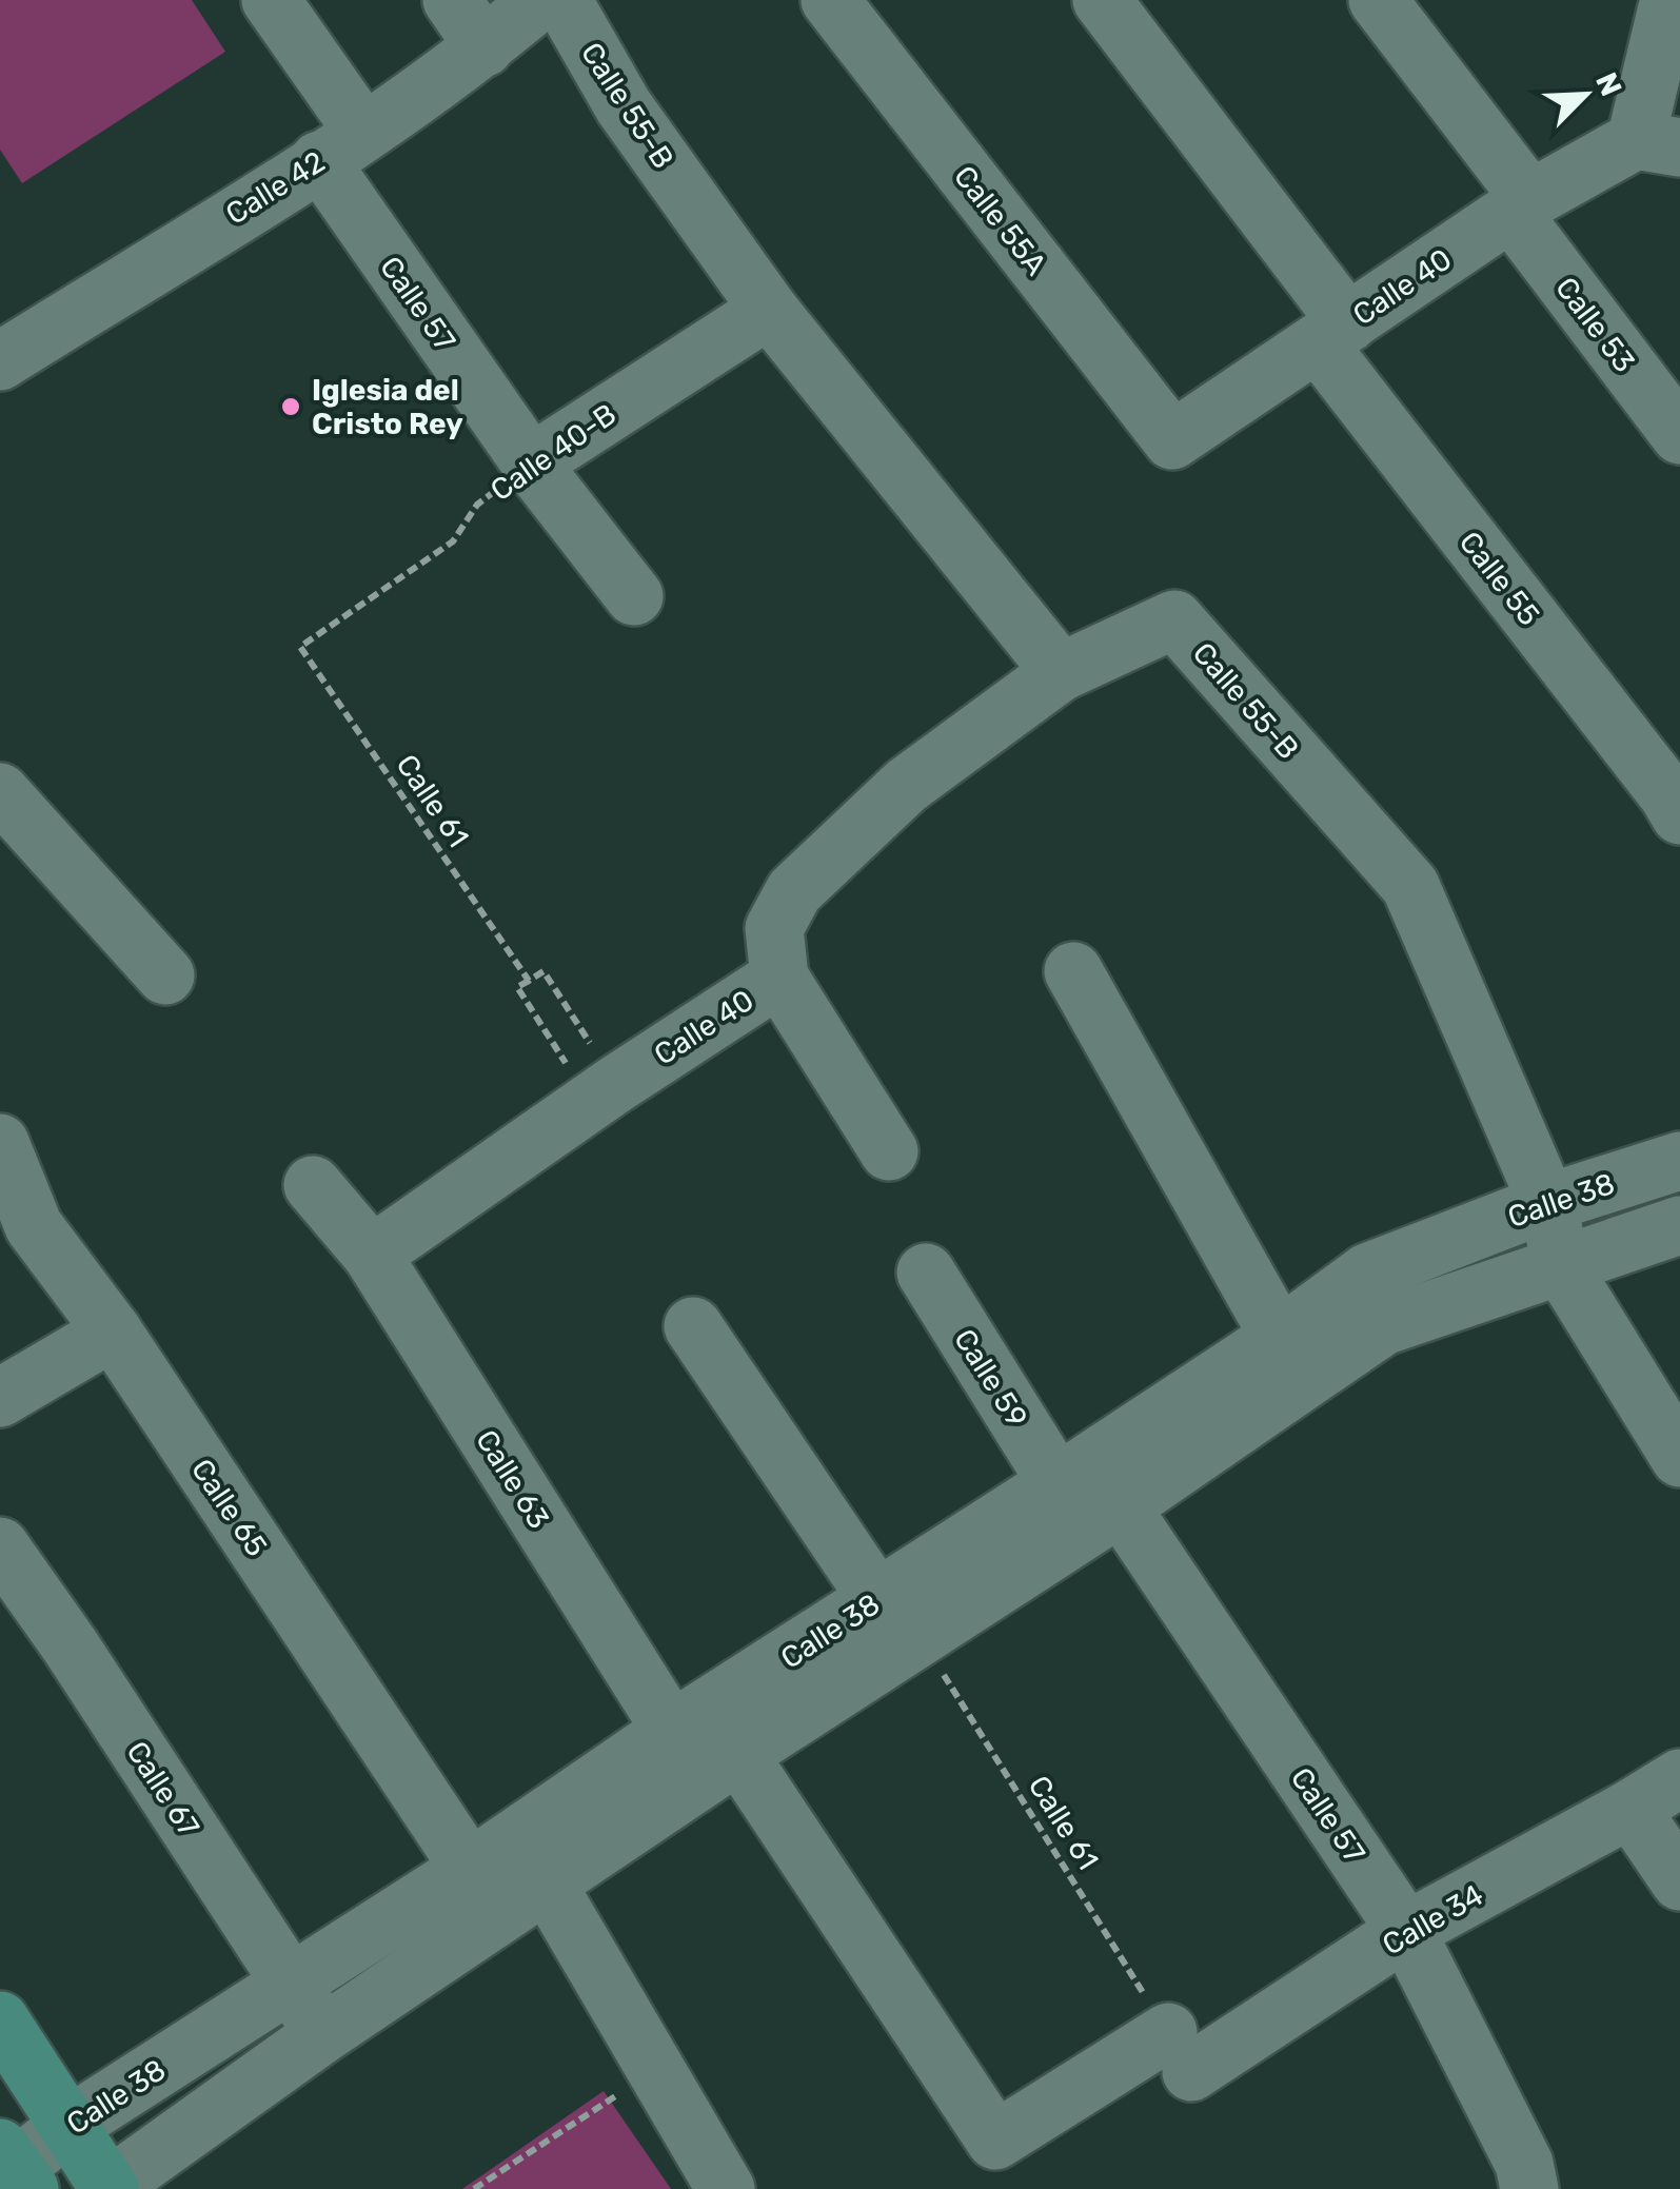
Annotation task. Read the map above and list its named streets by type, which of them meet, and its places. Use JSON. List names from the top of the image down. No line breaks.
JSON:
{"streets":{"street":["Calle 55-B","Calle 42","Calle 55A","Calle 40","Calle 57","Calle 53","Calle 40-B","Calle 55","Calle 38","Calle 59","Calle 63","Calle 65","Calle 67","Calle 34"],"path":["Calle 61"]},"crossings":[["Calle 55-B","Calle 40"],["Calle 55-B","Calle 40-B"],["Calle 55-B","Calle 38"],["Calle 42","Calle 57"],["Calle 55A","Calle 40"],["Calle 40","Calle 53"],["Calle 40","Calle 55"],["Calle 40","Calle 61"],["Calle 40","Calle 63"],["Calle 57","Calle 40-B"],["Calle 57","Calle 38"],["Calle 57","Calle 59"],["Calle 57","Calle 34"],["Calle 40-B","Calle 61"],["Calle 61","Calle 38"],["Calle 61","Calle 34"],["Calle 38","Calle 59"],["Calle 38","Calle 63"],["Calle 38","Calle 65"],["Calle 38","Calle 67"],["Calle 63","Calle 34"]],"places":["Iglesia del Cristo Rey"],"north":"top right"}
